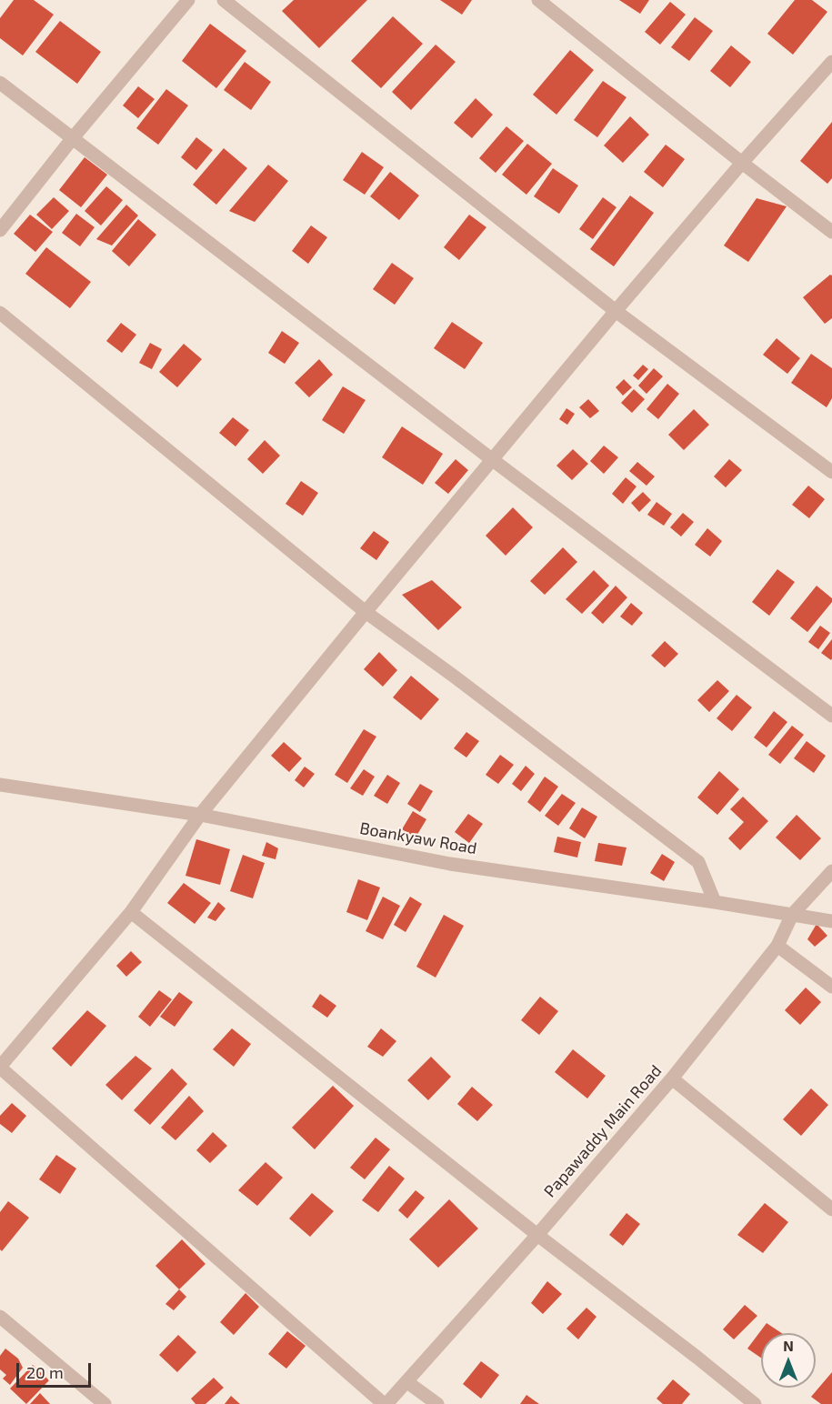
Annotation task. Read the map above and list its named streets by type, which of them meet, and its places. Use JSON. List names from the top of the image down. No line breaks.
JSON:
{"streets":{"street":["Boankyaw Road","Papawaddy Main Road"]},"crossings":[["Boankyaw Road","Papawaddy Main Road"]],"scale_bar":"20 m","north":"top"}
